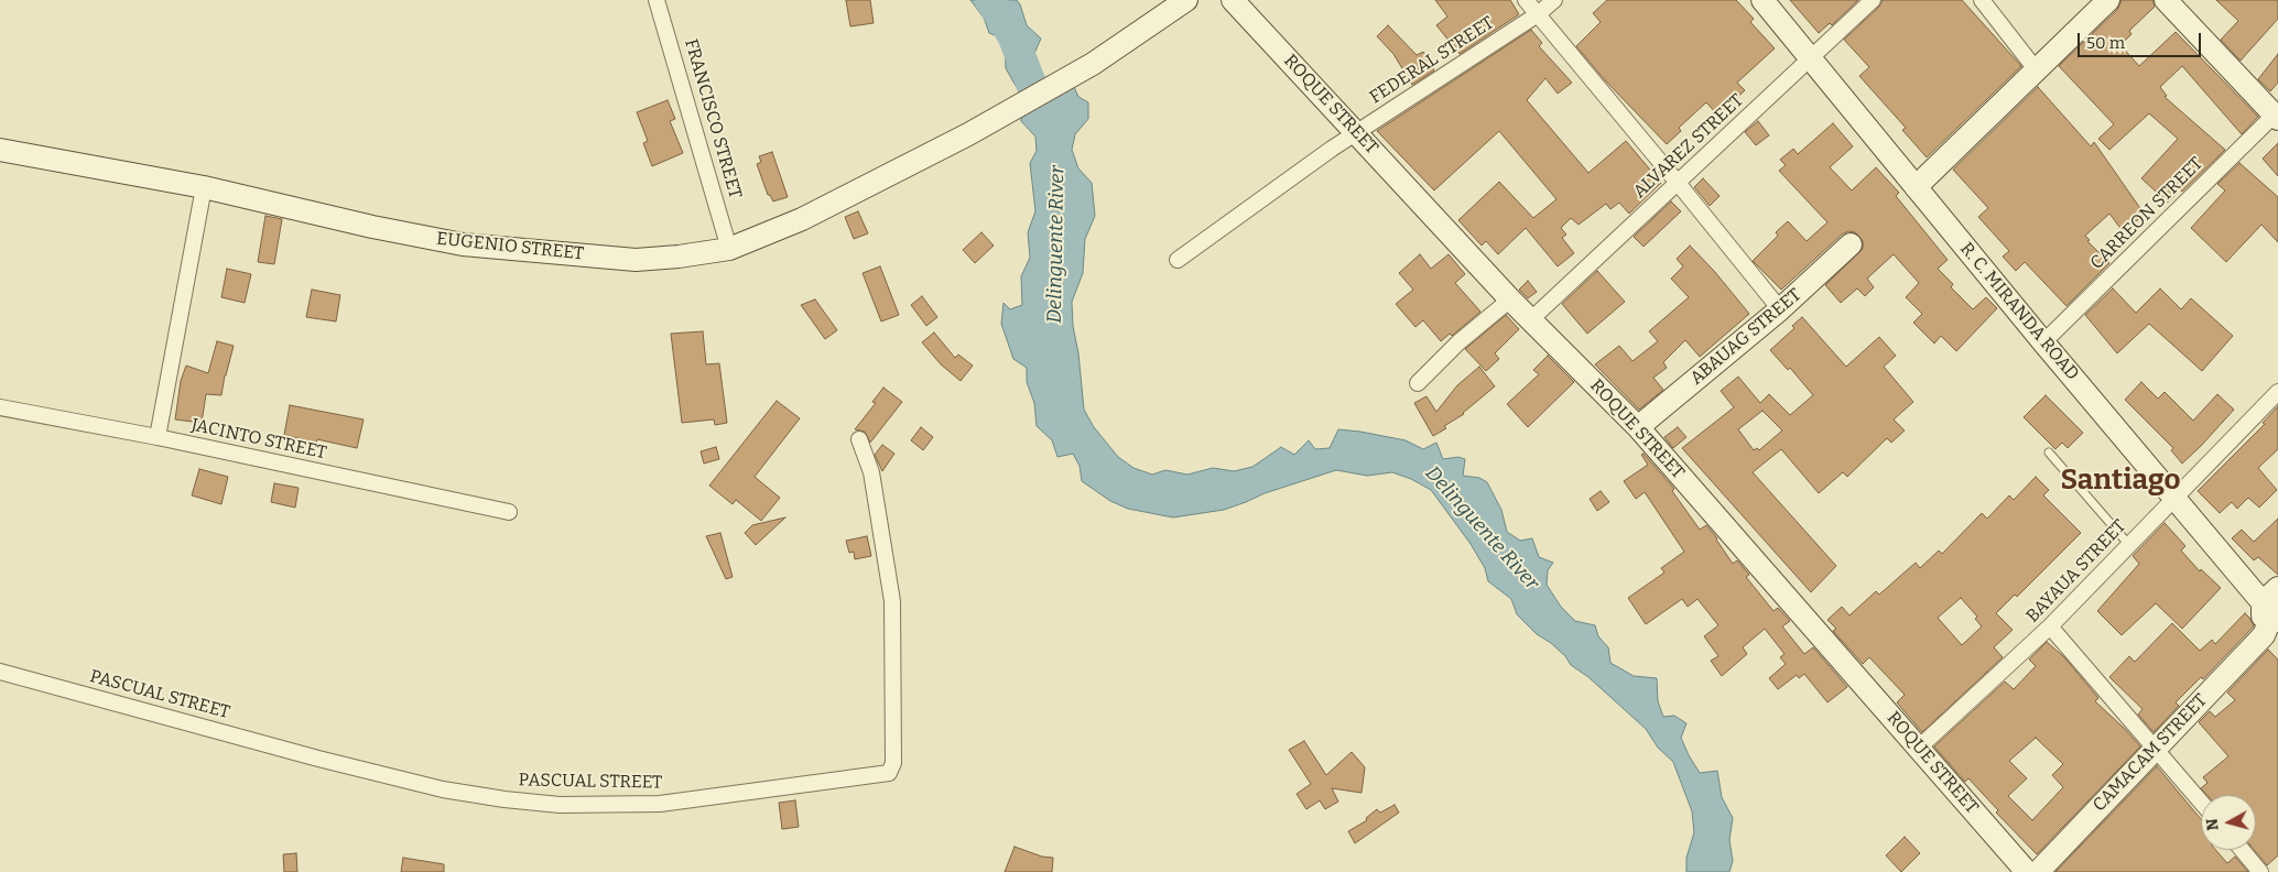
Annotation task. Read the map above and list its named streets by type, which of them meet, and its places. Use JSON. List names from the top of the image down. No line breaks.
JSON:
{"streets":{"street":["FEDERAL STREET","ROQUE STREET","FRANCISCO STREET","ALVAREZ STREET","CARREON STREET","EUGENIO STREET","R. C. MIRANDA ROAD","ABAUAG STREET","JACINTO STREET","BAYAUA STREET","PASCUAL STREET","CAMACAM STREET"]},"crossings":[["FEDERAL STREET","ROQUE STREET"],["ROQUE STREET","ALVAREZ STREET"],["ROQUE STREET","ABAUAG STREET"],["ROQUE STREET","BAYAUA STREET"],["FRANCISCO STREET","EUGENIO STREET"],["ALVAREZ STREET","R. C. MIRANDA ROAD"],["CARREON STREET","R. C. MIRANDA ROAD"],["R. C. MIRANDA ROAD","BAYAUA STREET"],["R. C. MIRANDA ROAD","CAMACAM STREET"]],"districts":["Santiago"],"water":["Delinguente River"],"scale_bar":"50 m","north":"left"}
